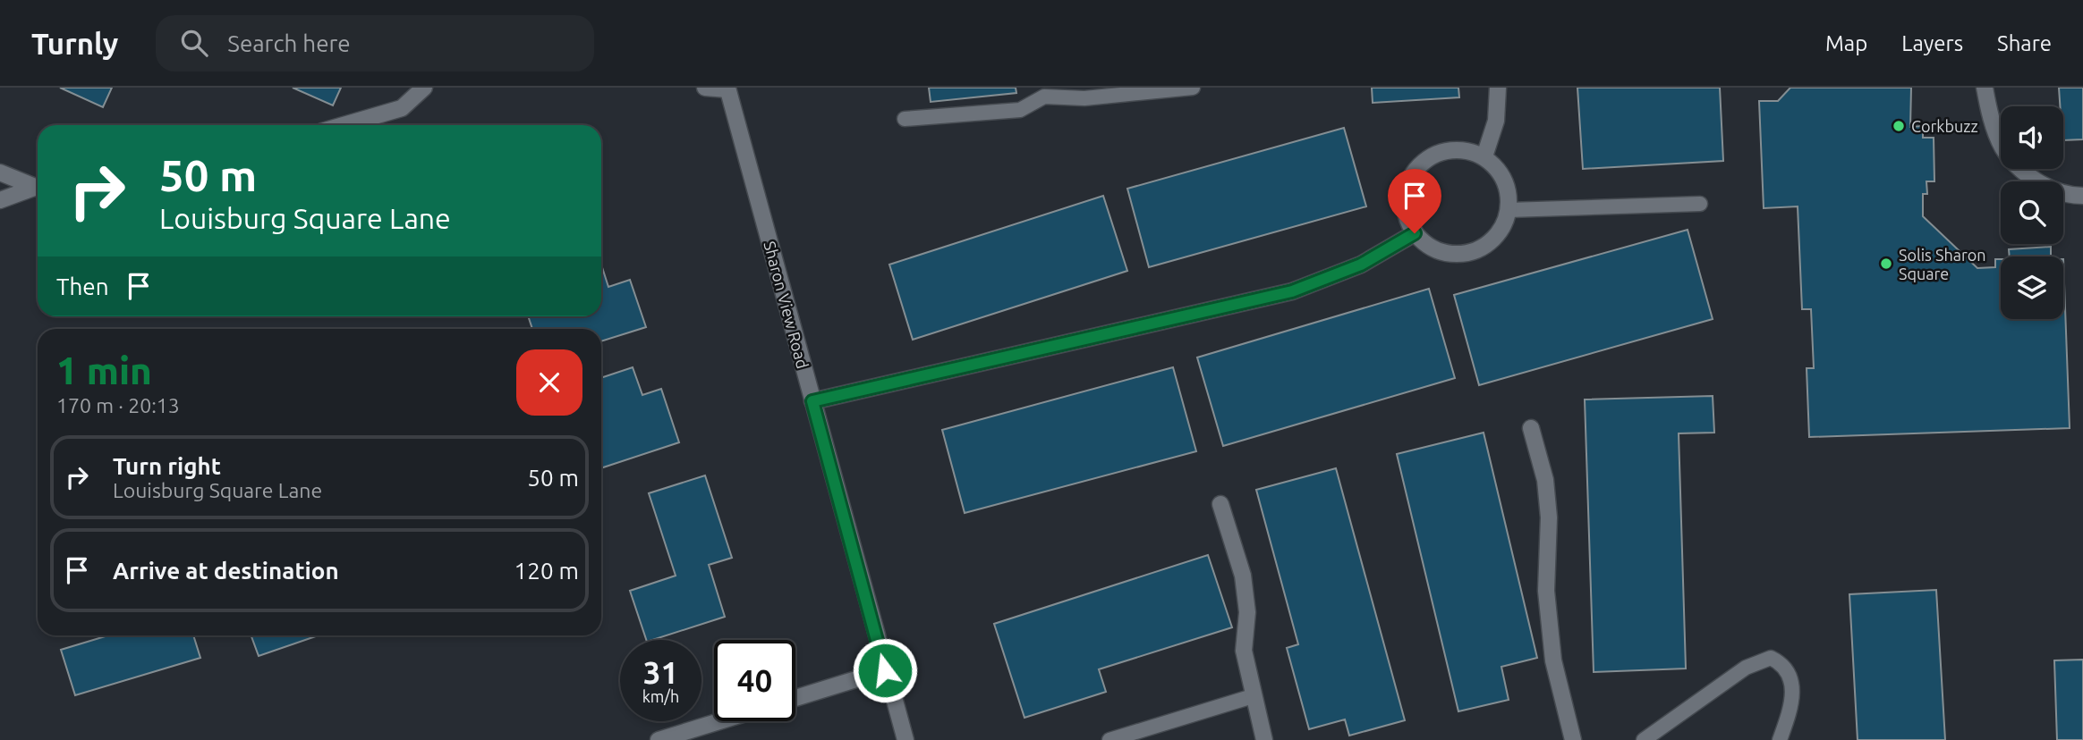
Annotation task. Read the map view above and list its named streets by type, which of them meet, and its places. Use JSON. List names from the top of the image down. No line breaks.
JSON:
{"streets":{"street":["Sharon View Road"]},"places":["Corkbuzz","Solis Sharon Square"],"page":{"header":"Turnly","search":"Search here","nav":["Map","Layers","Share"],"turn":["50 m","Louisburg Square Lane"],"then":"Then","heading":["1 min","170 m · 20:13"],"list":[{"name":"Turn right","note":"Louisburg Square Lane","value":"50 m"},{"name":"Arrive at destination","value":"120 m"}],"speed":"31 km/h","limit":"40"}}
